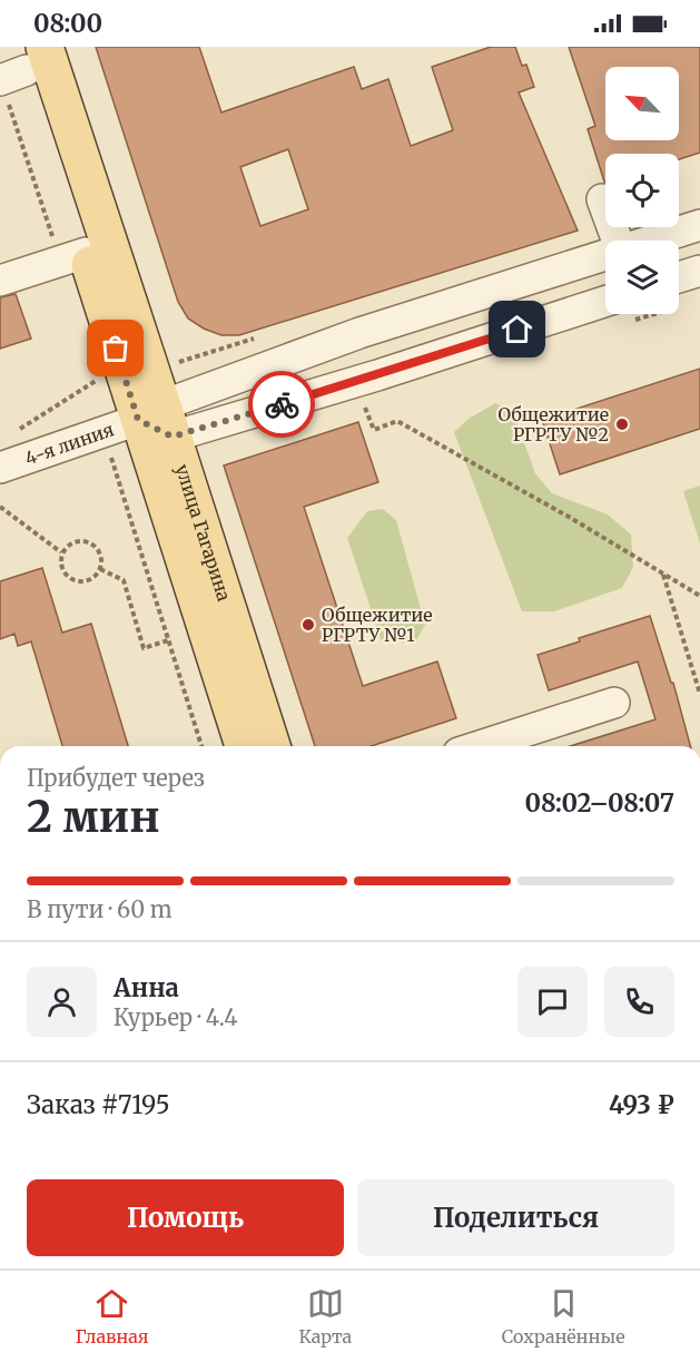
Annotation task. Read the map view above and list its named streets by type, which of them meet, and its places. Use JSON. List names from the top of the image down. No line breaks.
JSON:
{"streets":{"main road":["улица Гагарина"],"street":["4-я линия"]},"crossings":[["4-я линия","улица Гагарина"]],"places":["Общежитие РГРТУ №2","Общежитие РГРТУ №1"],"north":"top left","page":{"status":"08:00","heading":["2 мин","Прибудет через","08:02–08:07"],"panel":["Анна","Курьер · 4.4","Заказ #7195","493 ₽"],"bar":"В пути · 60 m","buttons":["Помощь","Поделиться"],"tabs":["Главная","Карта","Сохранённые"]}}
